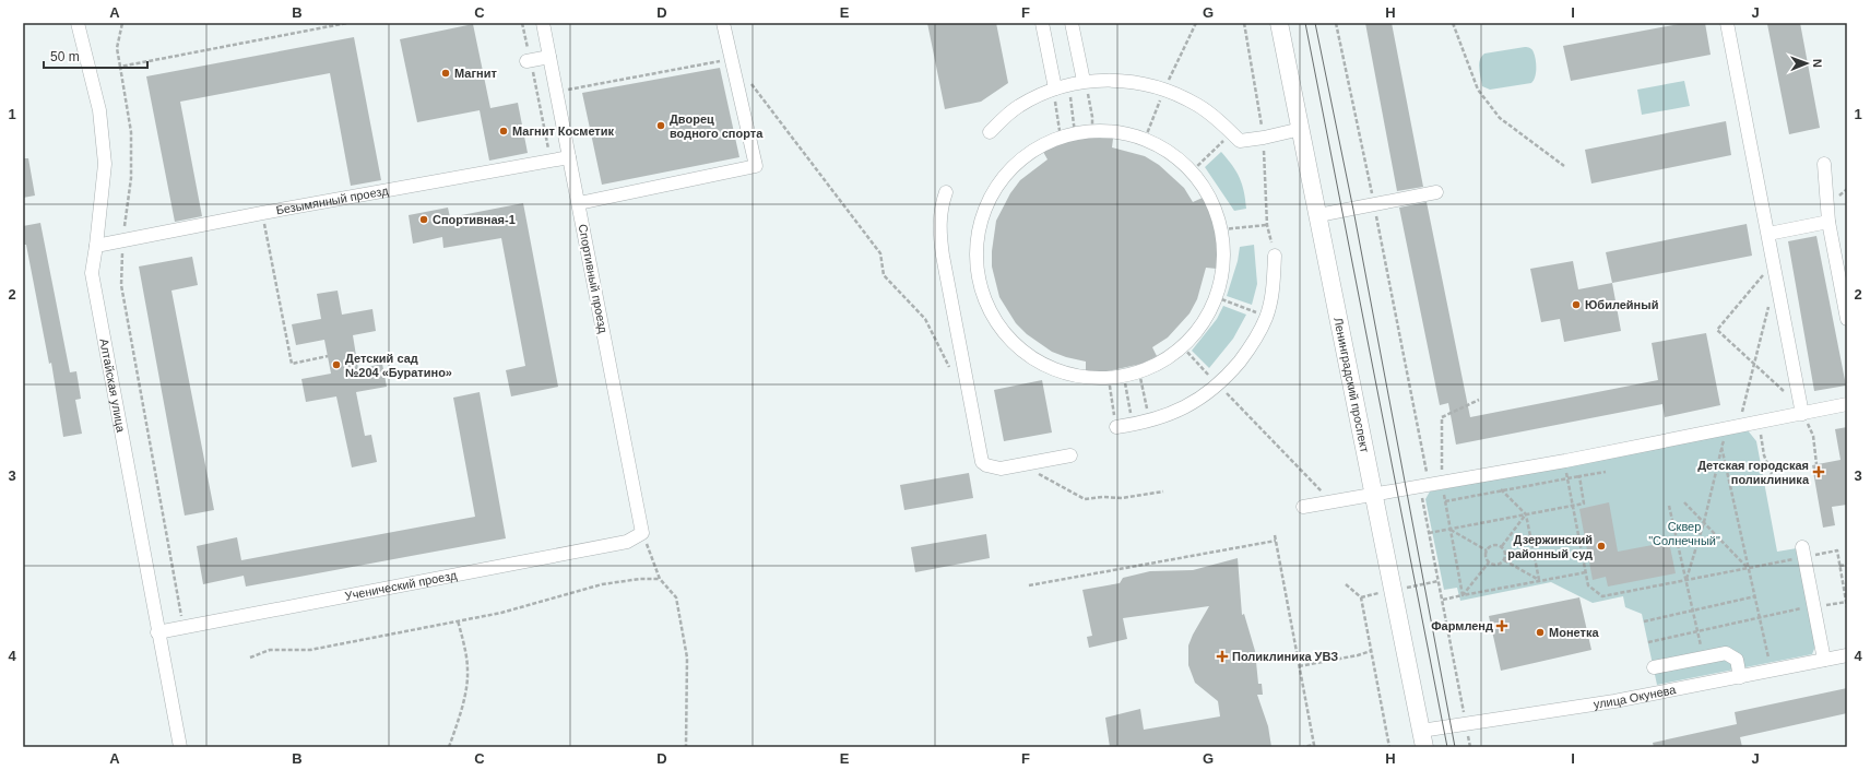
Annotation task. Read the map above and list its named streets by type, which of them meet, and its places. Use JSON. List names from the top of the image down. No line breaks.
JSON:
{"streets":{"main road":["Ленинградский проспект"],"street":["Безымянный проезд","Спортивный проезд","Алтайская улица","Ученический проезд","улица Окунева"]},"crossings":[["Безымянный проезд","Спортивный проезд"],["Безымянный проезд","Алтайская улица"],["Спортивный проезд","Ученический проезд"],["Ленинградский проспект","улица Окунева"],["Алтайская улица","Ученический проезд"]],"parks":["Сквер \"Солнечный\""],"places":{"other":["Магнит","Дворец водного спорта","Магнит Косметик","Спортивная-1","Юбилейный","Детский сад №204 «Буратино»","Дзержинский районный суд","Монетка"],"health":["Детская городская поликлиника","Фармленд","Поликлиника УВЗ"]},"scale_bar":"50 m","north":"right","grid":{"columns":["A","B","C","D","E","F","G","H","I","J"],"rows":["1","2","3","4"]}}
